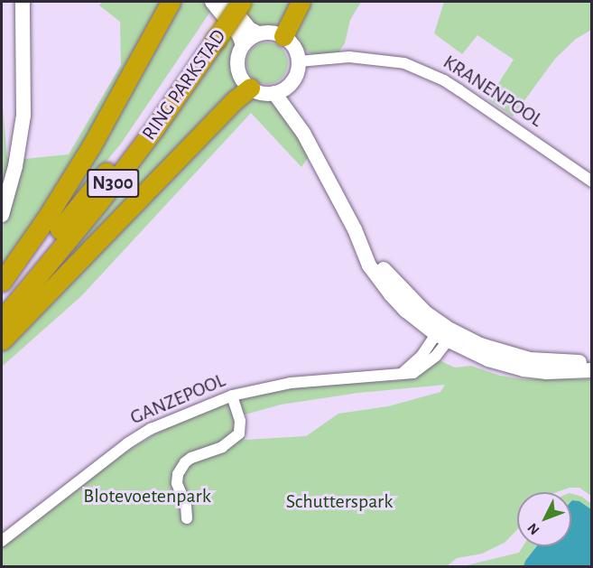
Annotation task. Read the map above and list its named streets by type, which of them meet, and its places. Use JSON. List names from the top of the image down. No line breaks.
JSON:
{"streets":{"highway":["RING PARKSTAD","N300"],"street":["KRANENPOOL","GANZEPOOL"]},"crossings":[["KRANENPOOL","N300"]],"parks":["Blotevoetenpark","Schutterspark"],"north":"bottom left"}
